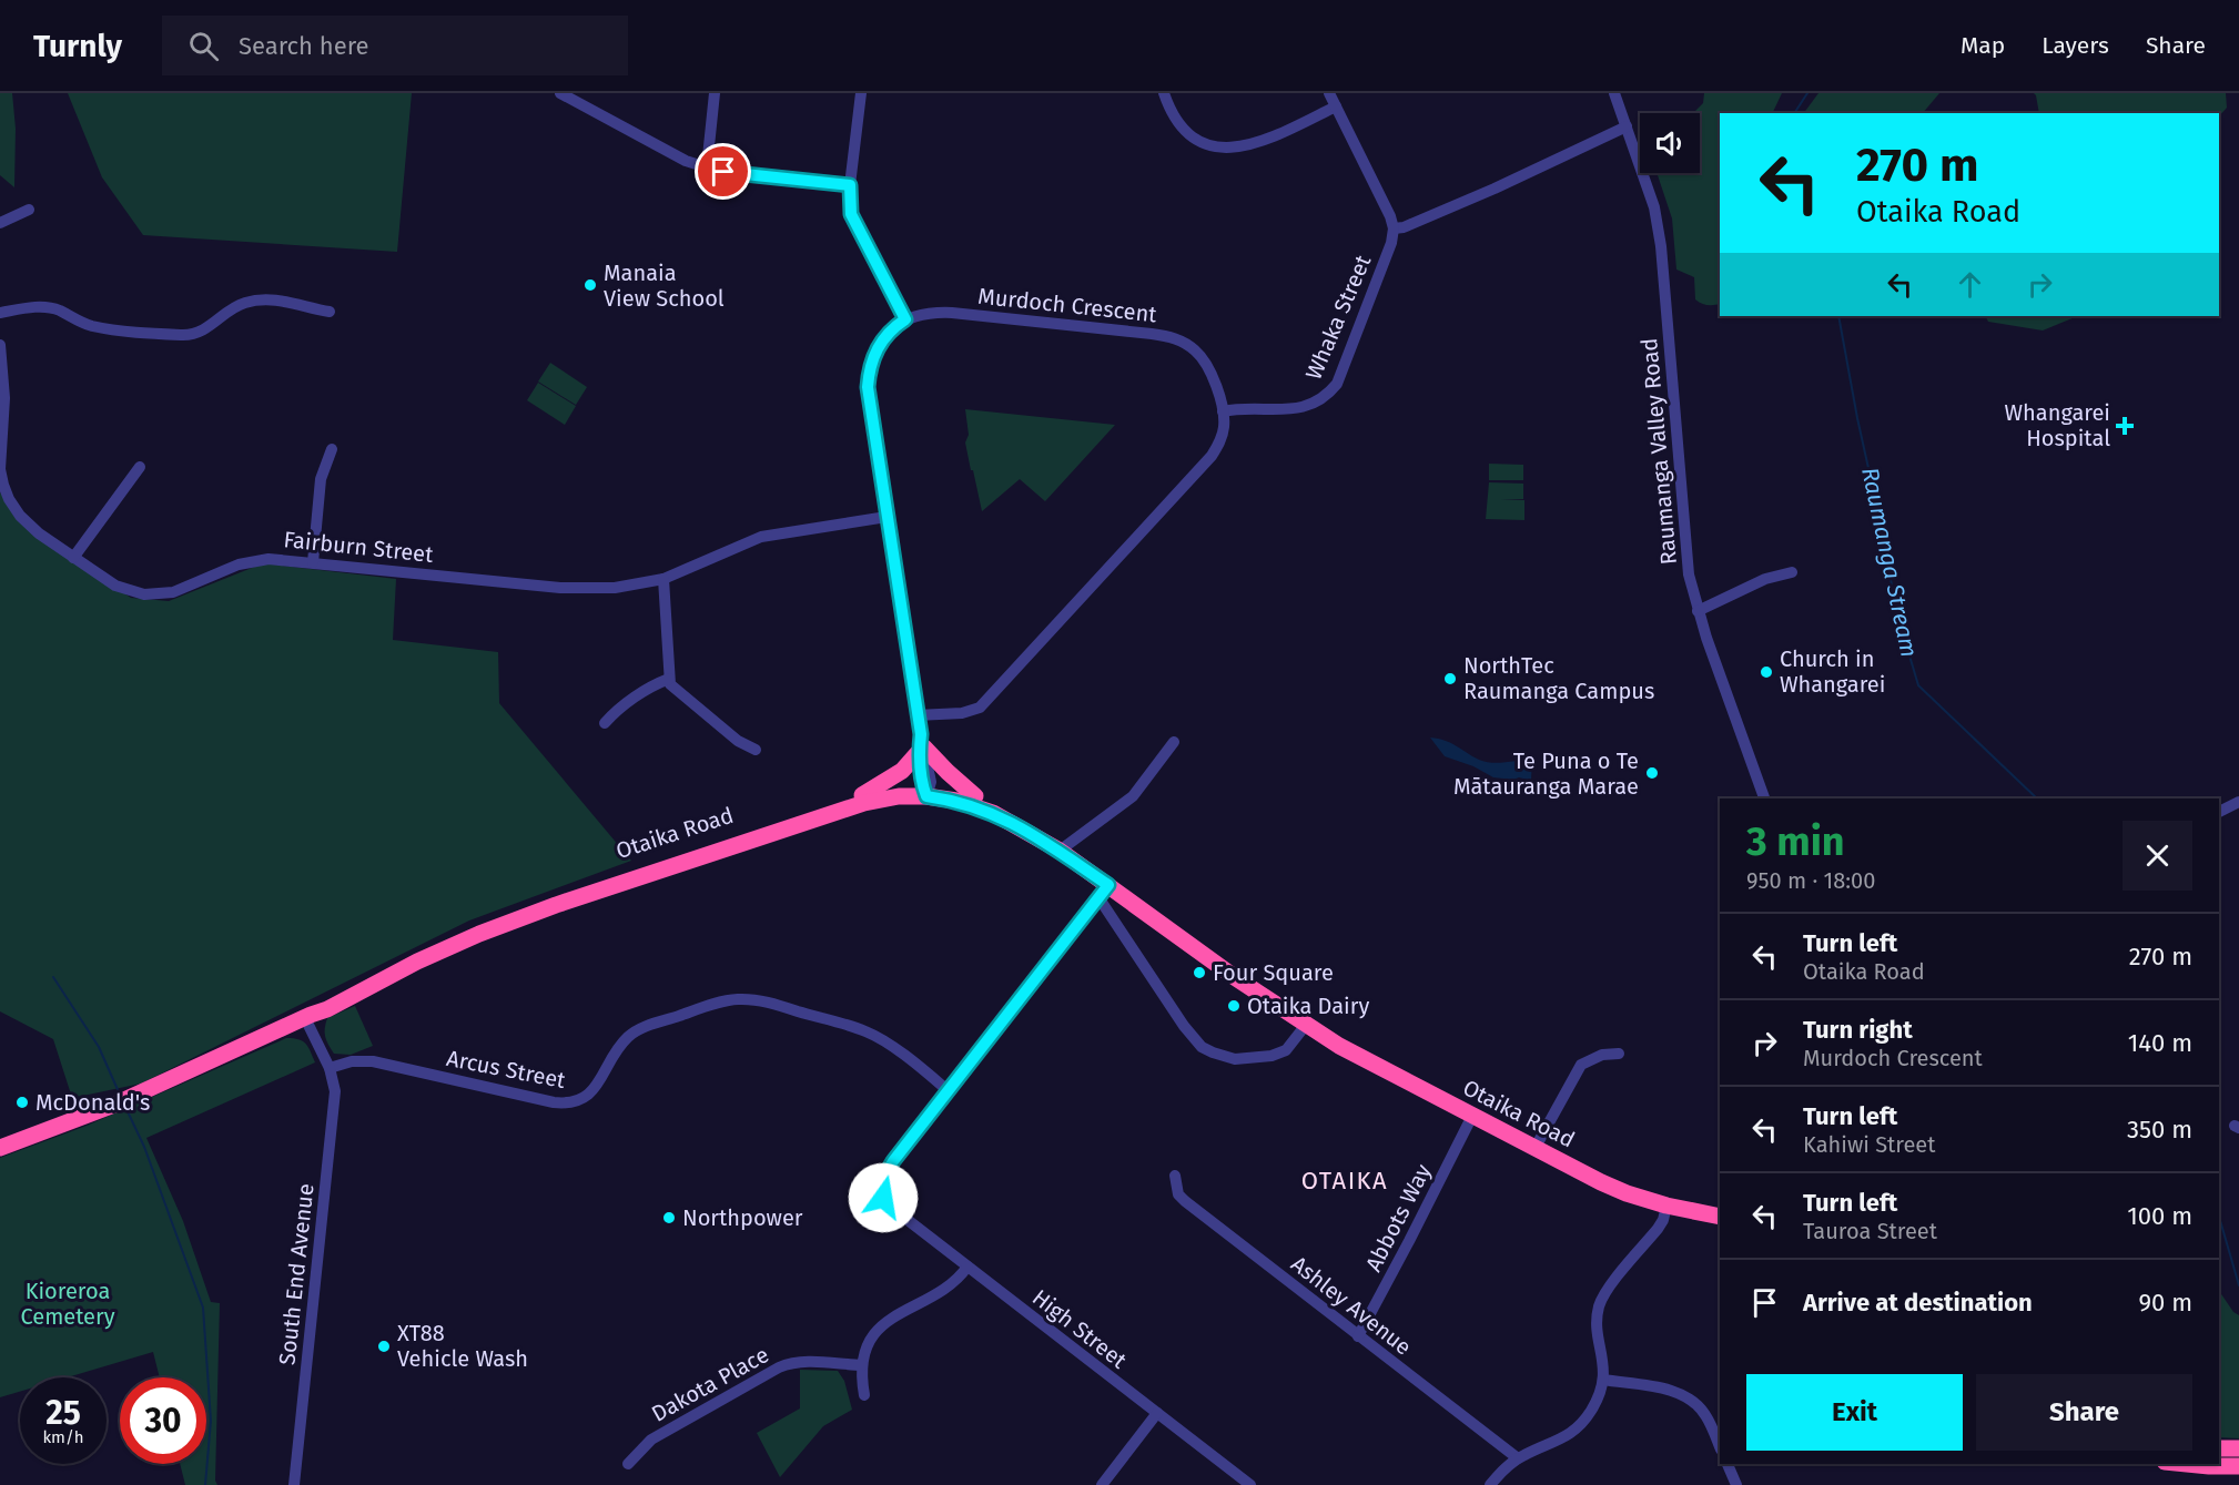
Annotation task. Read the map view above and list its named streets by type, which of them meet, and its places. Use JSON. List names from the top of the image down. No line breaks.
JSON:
{"streets":{"highway":["Otaika Road"],"street":["Murdoch Crescent","Whaka Street","Raumanga Valley Road","Fairburn Street","Arcus Street","Abbots Way","South End Avenue","Ashley Avenue","High Street","Dakota Place"]},"crossings":[["Murdoch Crescent","Whaka Street"],["Murdoch Crescent","Fairburn Street"],["Murdoch Crescent","Otaika Road"],["Otaika Road","Abbots Way"],["Arcus Street","South End Avenue"],["Arcus Street","High Street"],["Abbots Way","Ashley Avenue"]],"districts":["OTAIKA"],"water":["Raumanga Stream"],"parks":["Kioreroa Cemetery"],"places":{"other":["Manaia View School","Church in Whangarei","NorthTec Raumanga Campus","Te Puna o Te Mātauranga Marae","Four Square","Otaika Dairy","McDonald's","Northpower","XT88 Vehicle Wash"],"health":["Whangarei Hospital"]},"page":{"header":"Turnly","search":"Search here","nav":["Map","Layers","Share"],"turn":["270 m","Otaika Road"],"heading":["3 min","950 m · 18:00"],"list":[{"name":"Turn left","note":"Otaika Road","value":"270 m"},{"name":"Turn right","note":"Murdoch Crescent","value":"140 m"},{"name":"Turn left","note":"Kahiwi Street","value":"350 m"},{"name":"Turn left","note":"Tauroa Street","value":"100 m"},{"name":"Arrive at destination","value":"90 m"}],"buttons":["Exit","Share"],"speed":"25 km/h","limit":"30"}}
